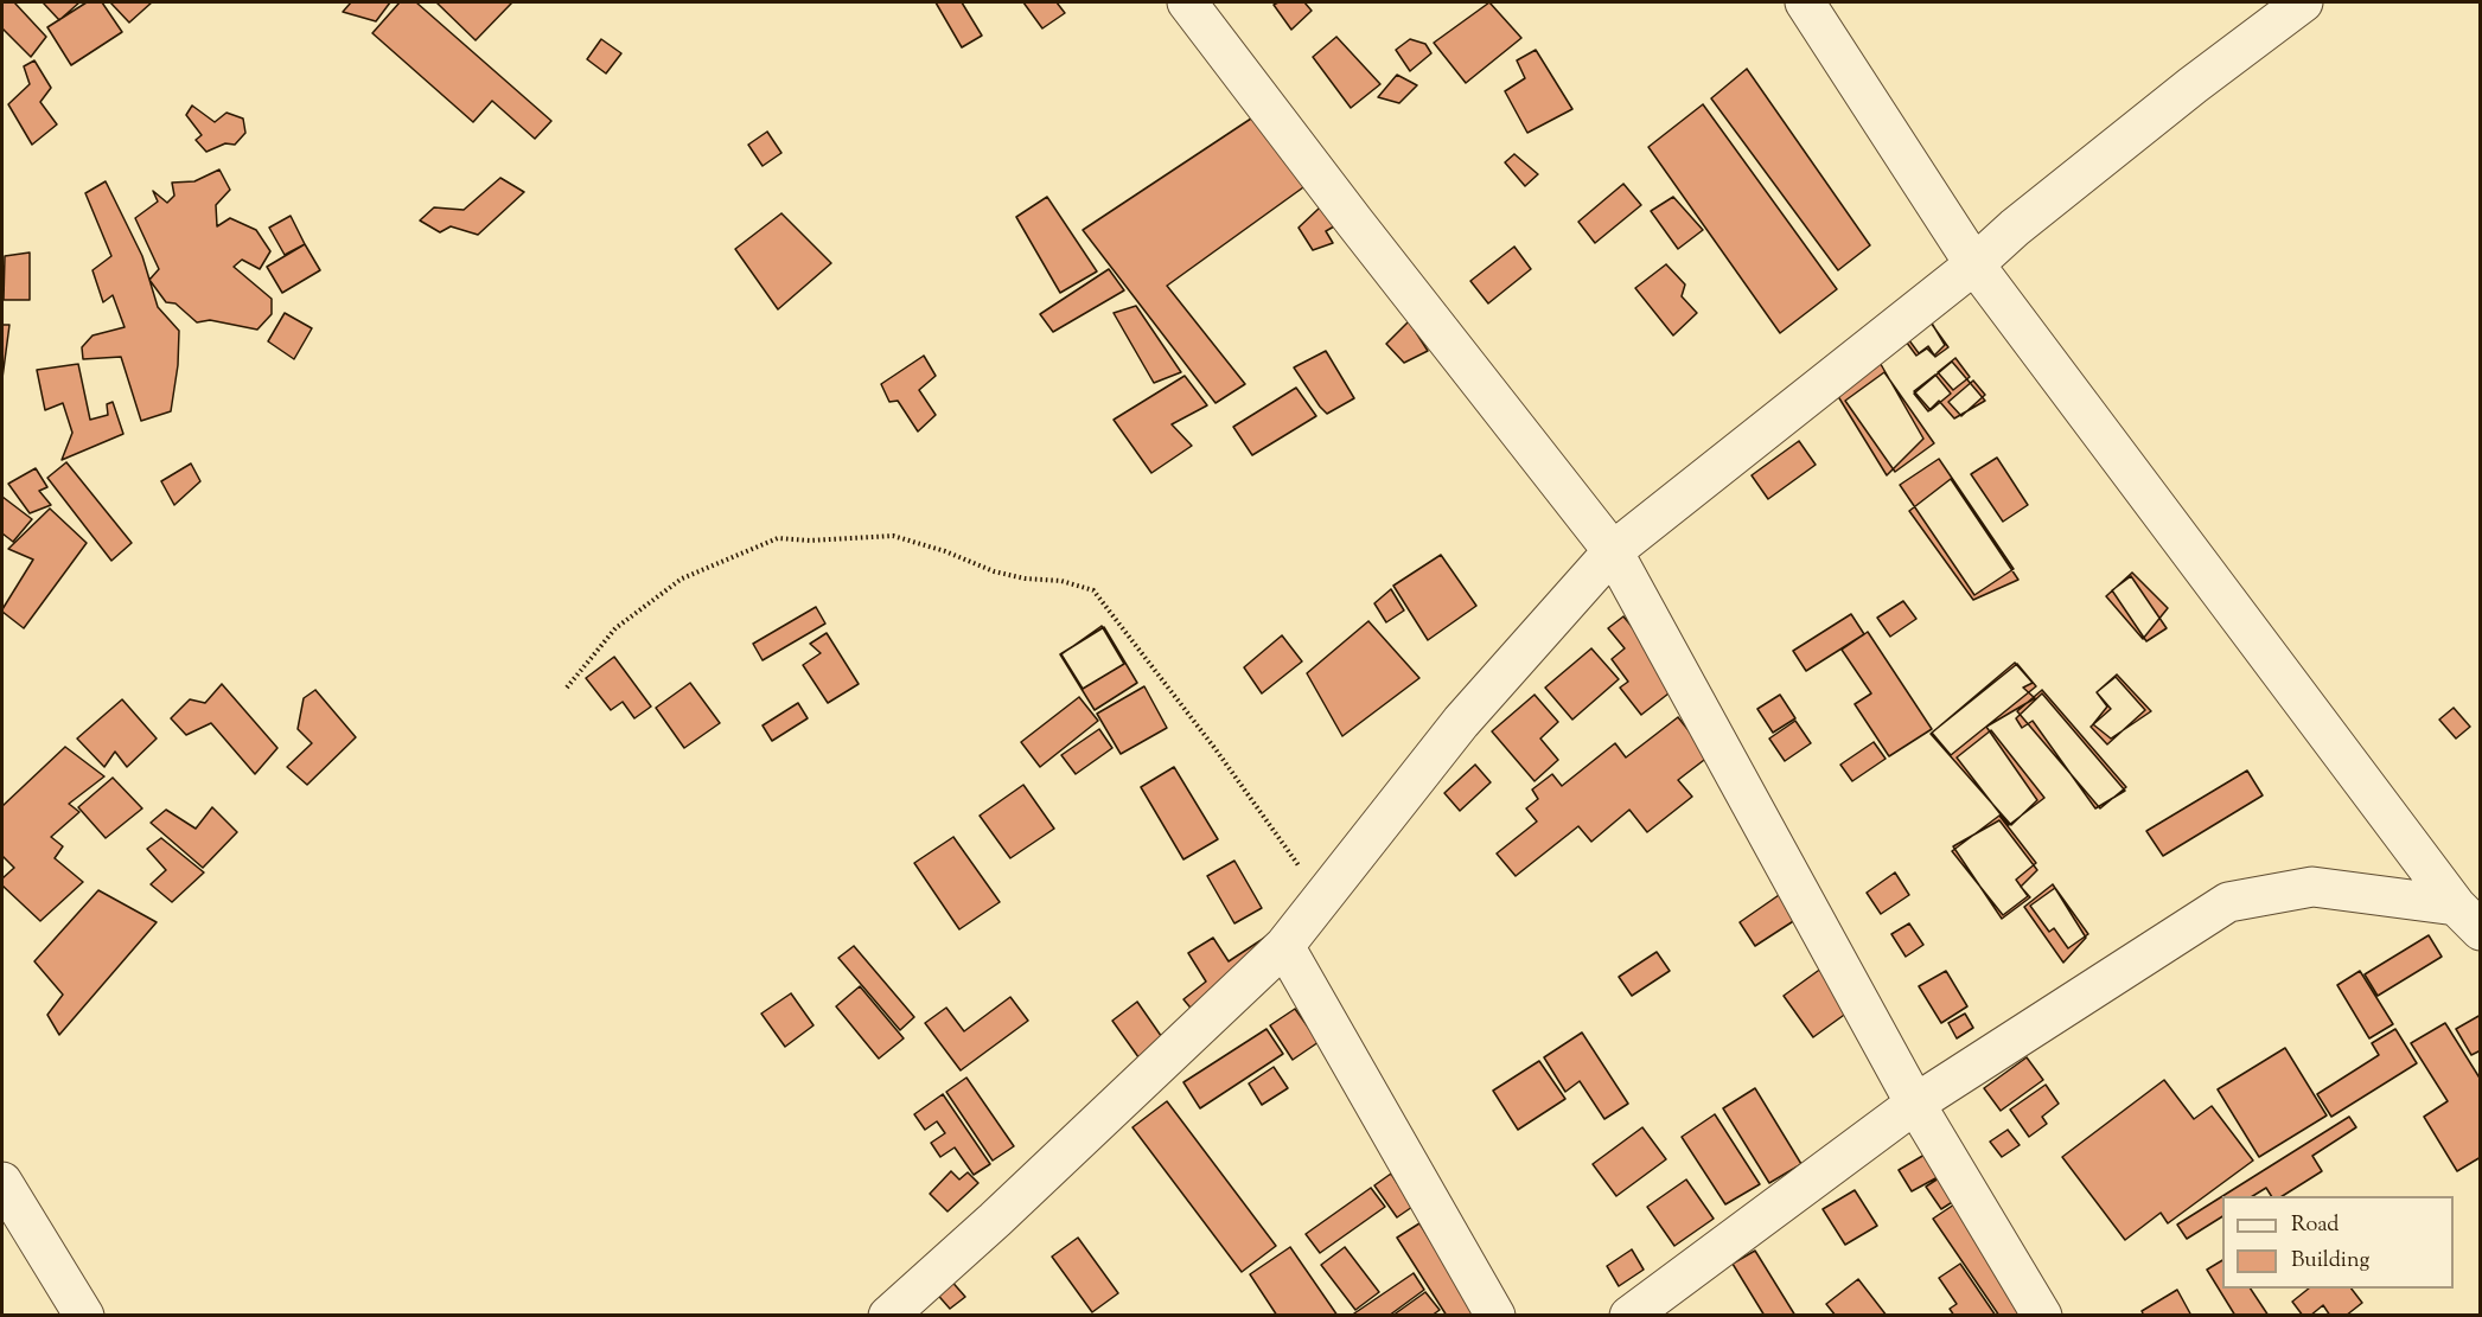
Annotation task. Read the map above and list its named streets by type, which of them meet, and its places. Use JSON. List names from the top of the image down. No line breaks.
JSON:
{"legend":["Road","Building"]}
